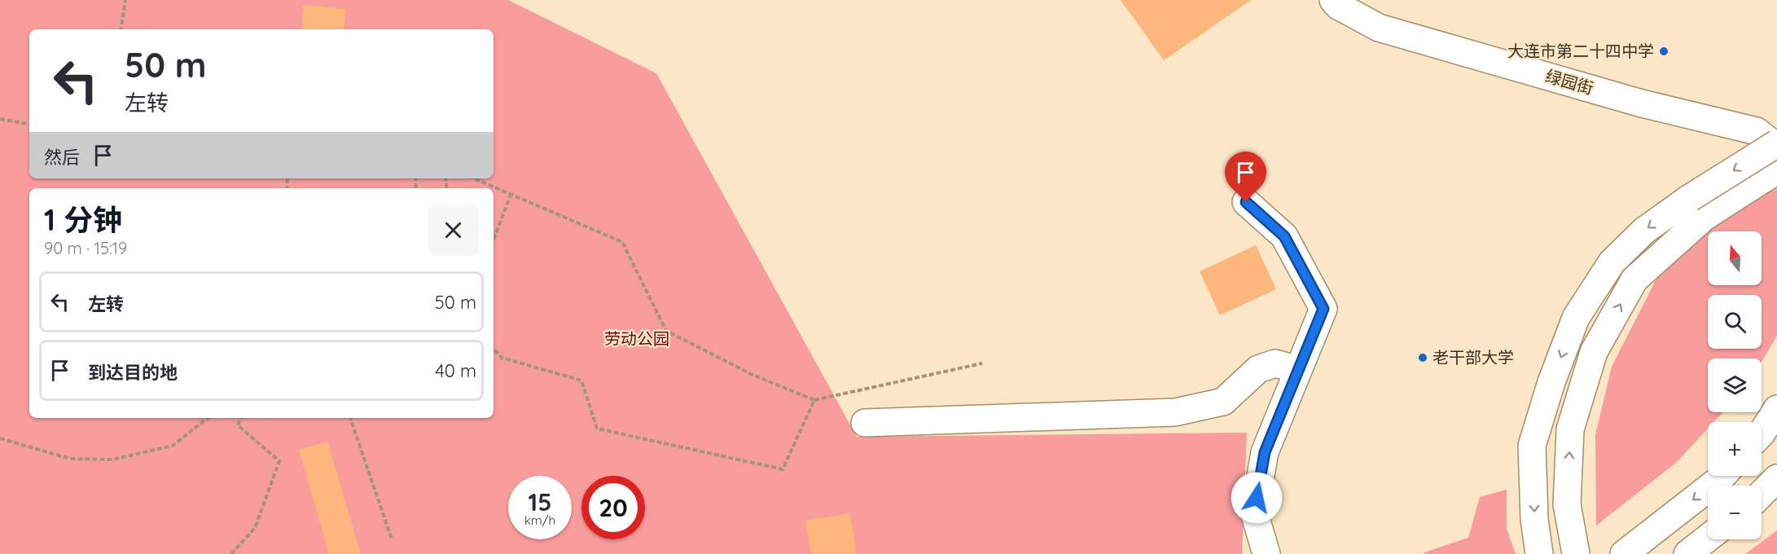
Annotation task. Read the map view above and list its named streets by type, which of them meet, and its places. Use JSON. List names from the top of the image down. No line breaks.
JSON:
{"streets":{"main road":["绿园街"]},"parks":["劳动公园"],"places":["大连市第二十四中学","老干部大学"],"north":"top","page":{"turn":["50 m","左转"],"then":"然后","heading":["1 分钟","90 m · 15:19"],"map_buttons":["+","−"],"list":[{"name":"左转","value":"50 m"},{"name":"到达目的地","value":"40 m"}],"speed":"15 km/h","limit":"20"}}
